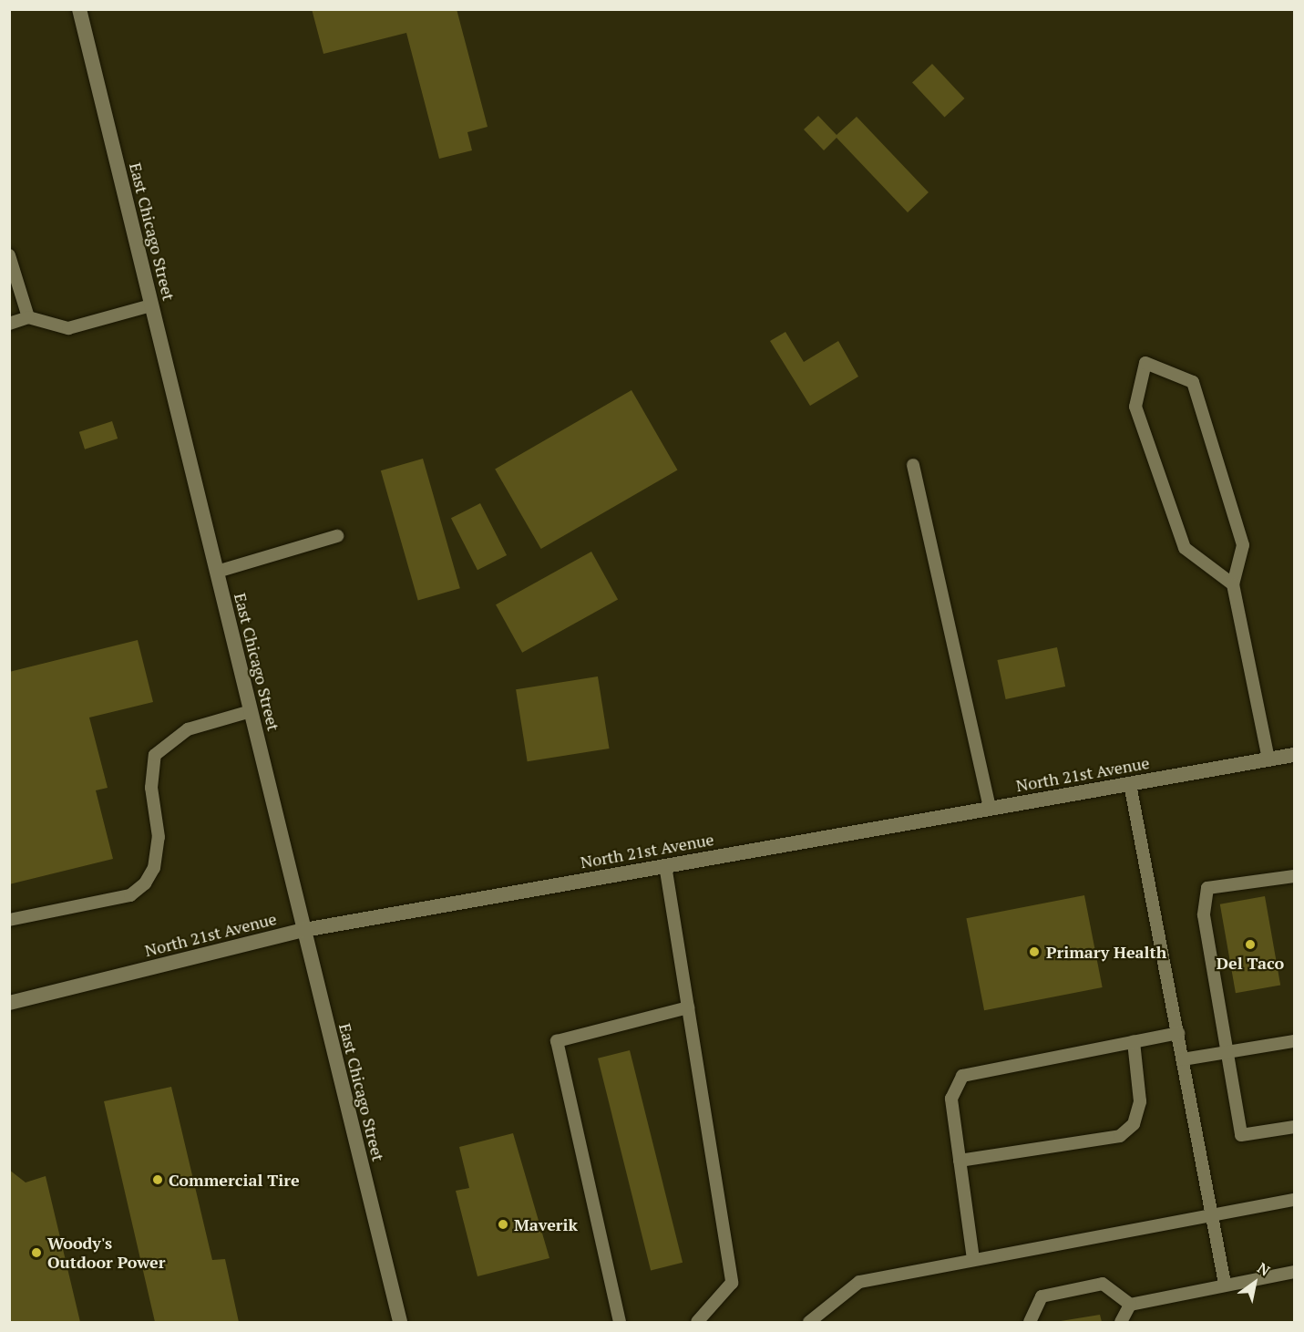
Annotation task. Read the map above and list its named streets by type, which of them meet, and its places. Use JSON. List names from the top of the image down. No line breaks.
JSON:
{"streets":{"street":["East Chicago Street","North 21st Avenue"]},"crossings":[["East Chicago Street","North 21st Avenue"]],"places":["Del Taco","Primary Health","Commercial Tire","Maverik","Woody's Outdoor Power"],"north":"top right"}
